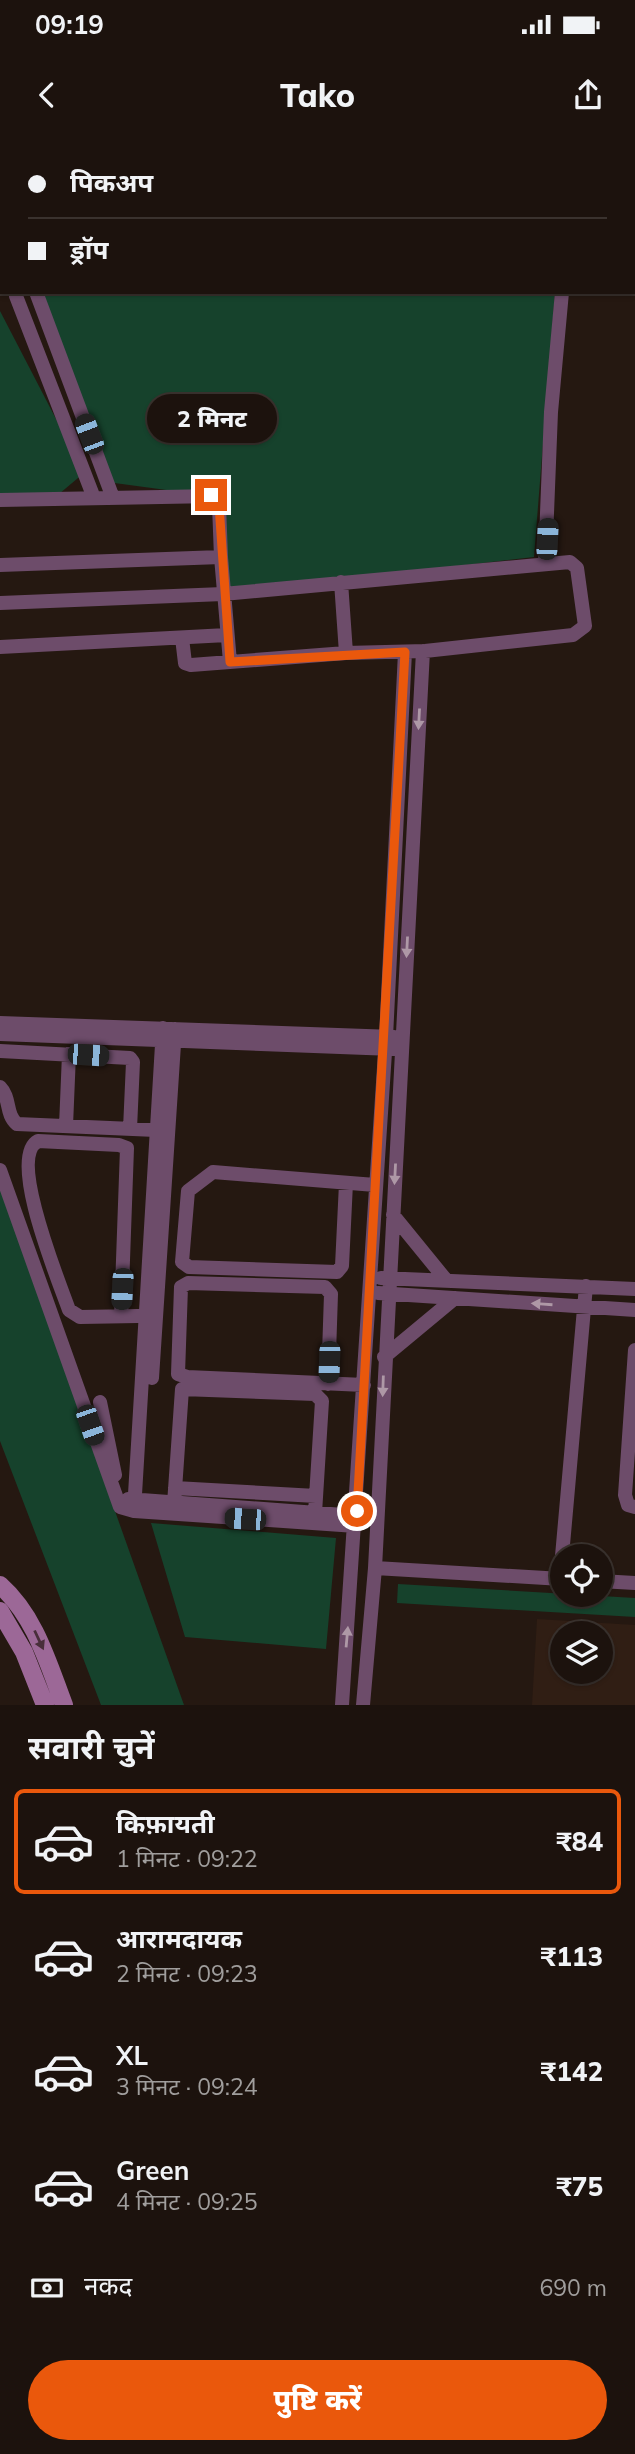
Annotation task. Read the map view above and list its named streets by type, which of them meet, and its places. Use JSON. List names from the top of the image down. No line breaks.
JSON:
{"page":{"status":"09:19","header":"Tako","banner":["पिकअप","ड्रॉप"],"bubble":"2 मिनट","heading":"सवारी चुनें","list":[{"name":"किफ़ायती","note":"1 मिनट · 09:22","value":"₹84"},{"name":"आरामदायक","note":"2 मिनट · 09:23","value":"₹113"},{"name":"XL","note":"3 मिनट · 09:24","value":"₹142"},{"name":"Green","note":"4 मिनट · 09:25","value":"₹75"}],"pay":["नकद","690 m"],"buttons":"पुष्टि करें"}}
